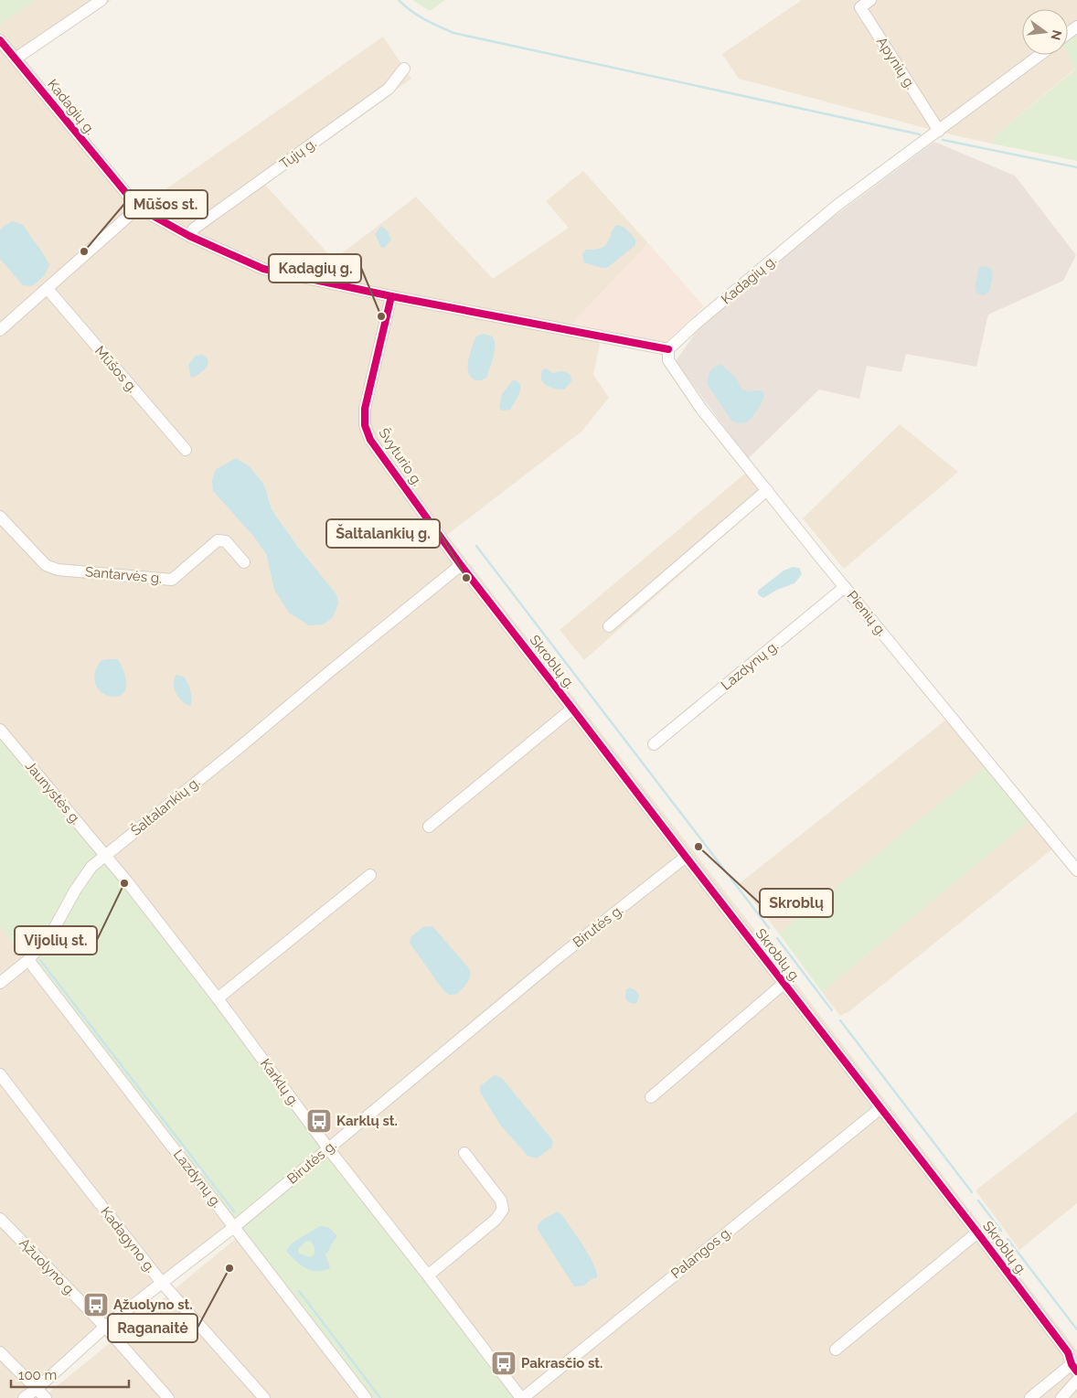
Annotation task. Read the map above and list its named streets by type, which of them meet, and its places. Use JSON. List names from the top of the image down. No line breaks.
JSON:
{"streets":{"street":["Apynių g.","Kadagių g.","Tujų g.","Mūšos g.","Švyturio g.","Santarvės g.","Pienių g.","Skroblų g.","Lazdynų g.","Jaunystės g.","Šaltalankių g.","Birutės g.","Karklų g.","Kadagyno g.","Palangos g.","Ąžuolyno g."]},"crossings":[["Apynių g.","Kadagių g."],["Kadagių g.","Tujų g."],["Kadagių g.","Švyturio g."],["Kadagių g.","Pienių g."],["Švyturio g.","Skroblų g."],["Švyturio g.","Šaltalankių g."],["Pienių g.","Lazdynų g."],["Skroblų g.","Šaltalankių g."],["Skroblų g.","Birutės g."],["Skroblų g.","Palangos g."],["Lazdynų g.","Šaltalankių g."],["Lazdynų g.","Birutės g."],["Jaunystės g.","Šaltalankių g."],["Jaunystės g.","Karklų g."],["Šaltalankių g.","Karklų g."],["Birutės g.","Karklų g."],["Birutės g.","Kadagyno g."],["Birutės g.","Ąžuolyno g."],["Karklų g.","Palangos g."]],"places":{"other":["Mūšos st.","Kadagių g.","Šaltalankių g.","Skroblų","Vijolių st.","Raganaitė"],"bus stop":["Karklų st.","Ąžuolyno st.","Pakrasčio st."]},"scale_bar":"100 m","north":"right"}
